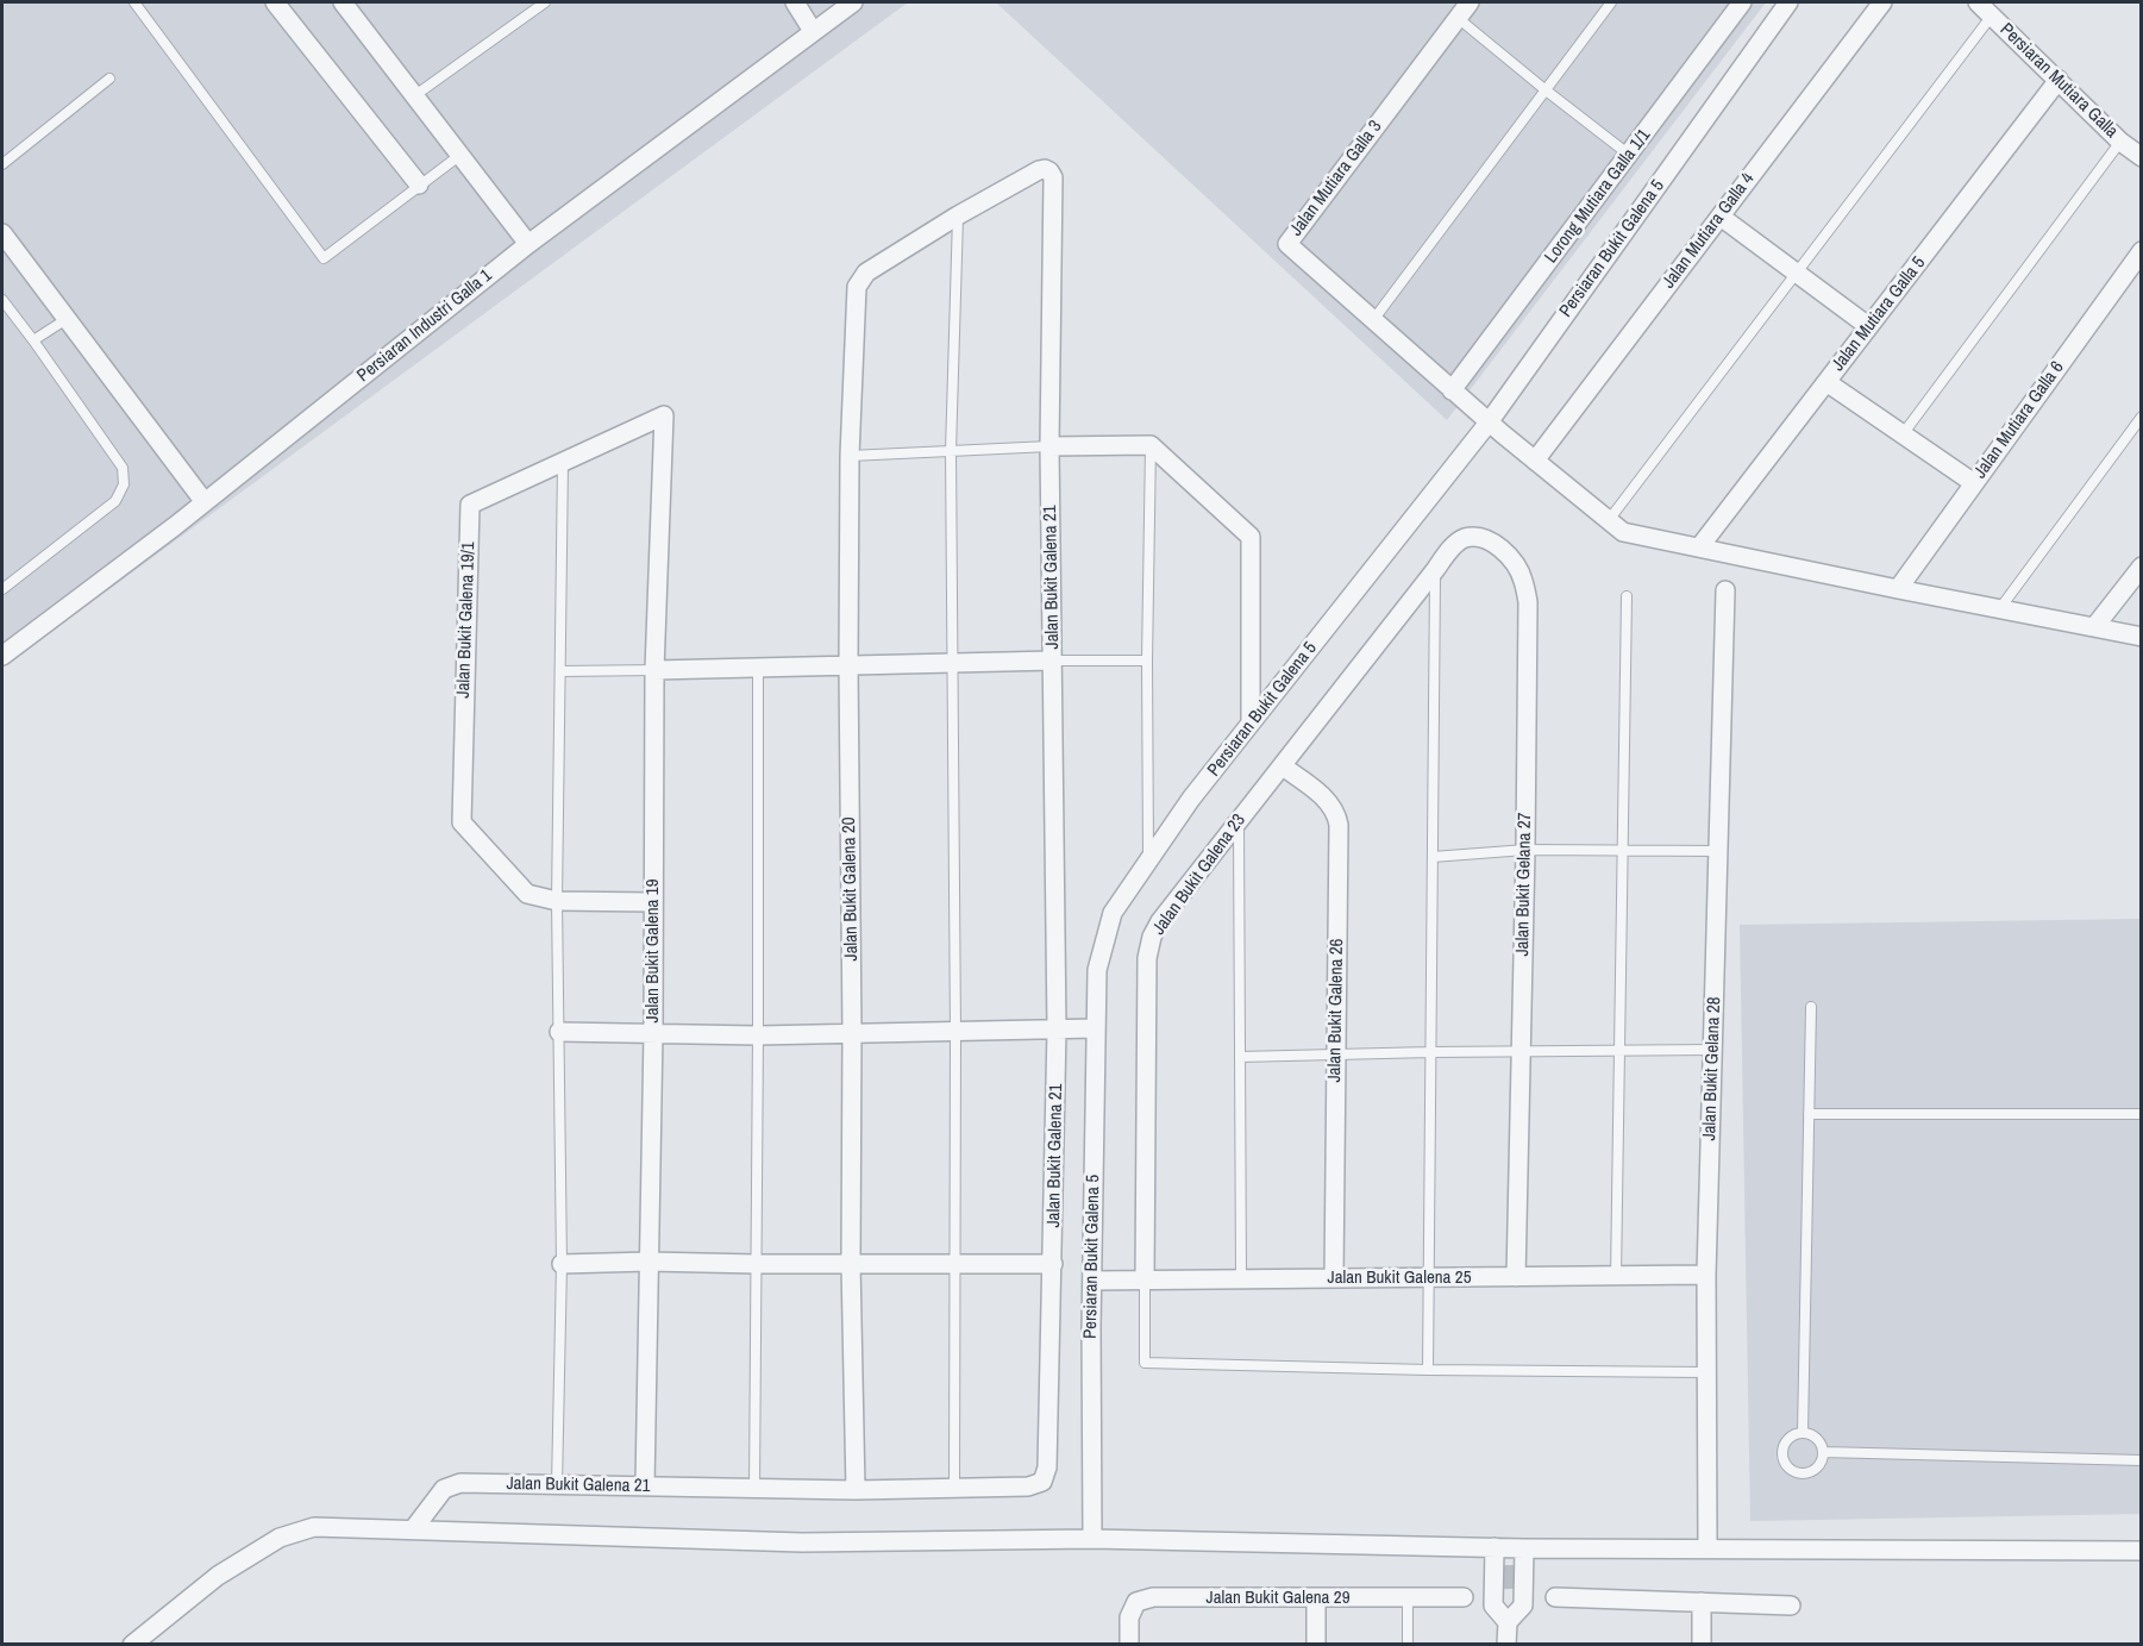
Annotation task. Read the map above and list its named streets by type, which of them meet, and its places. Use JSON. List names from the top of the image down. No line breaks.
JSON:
{"streets":{"street":["Persiaran Mutiara Galla","Jalan Mutiara Galla 3","Lorong Mutiara Galla 1/1","Jalan Mutiara Galla 4","Persiaran Bukit Galena 5","Jalan Mutiara Galla 5","Persiaran Industri Galla 1","Jalan Mutiara Galla 6","Jalan Bukit Galena 21","Jalan Bukit Galena 19/1","Jalan Bukit Galena 23","Jalan Bukit Gelana 27","Jalan Bukit Galena 20","Jalan Bukit Galena 19","Jalan Bukit Galena 26","Jalan Bukit Gelana 28","Jalan Bukit Galena 25","Jalan Bukit Galena 29"]},"crossings":[["Persiaran Mutiara Galla","Jalan Mutiara Galla 5"],["Jalan Mutiara Galla 3","Lorong Mutiara Galla 1/1"],["Jalan Mutiara Galla 3","Jalan Mutiara Galla 4"],["Jalan Mutiara Galla 3","Persiaran Bukit Galena 5"],["Jalan Mutiara Galla 3","Jalan Mutiara Galla 5"],["Jalan Mutiara Galla 3","Jalan Mutiara Galla 6"],["Persiaran Bukit Galena 5","Jalan Bukit Galena 25"],["Jalan Bukit Galena 21","Jalan Bukit Galena 20"],["Jalan Bukit Galena 21","Jalan Bukit Galena 19"],["Jalan Bukit Galena 19/1","Jalan Bukit Galena 19"],["Jalan Bukit Galena 23","Jalan Bukit Gelana 27"],["Jalan Bukit Galena 23","Jalan Bukit Galena 26"],["Jalan Bukit Galena 23","Jalan Bukit Galena 25"],["Jalan Bukit Gelana 27","Jalan Bukit Galena 25"],["Jalan Bukit Galena 26","Jalan Bukit Galena 25"],["Jalan Bukit Gelana 28","Jalan Bukit Galena 25"]]}
